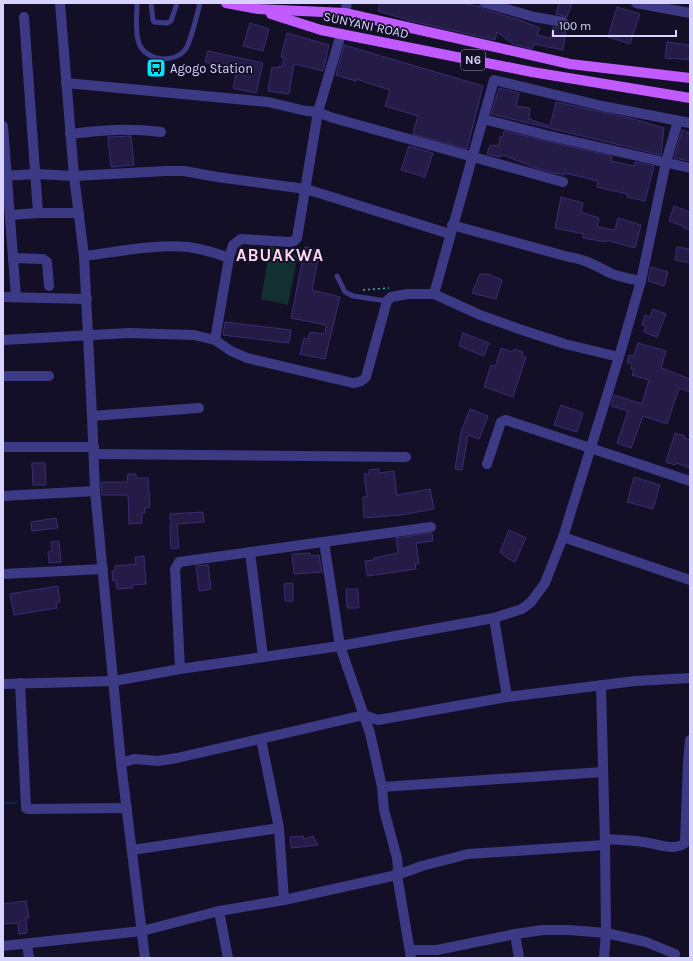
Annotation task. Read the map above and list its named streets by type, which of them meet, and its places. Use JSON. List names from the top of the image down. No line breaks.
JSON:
{"streets":{"main road":["SUNYANI ROAD","N6"]},"crossings":[["SUNYANI ROAD","N6"]],"districts":["ABUAKWA"],"places":{"bus stop":["Agogo Station"]},"scale_bar":"100 m"}
